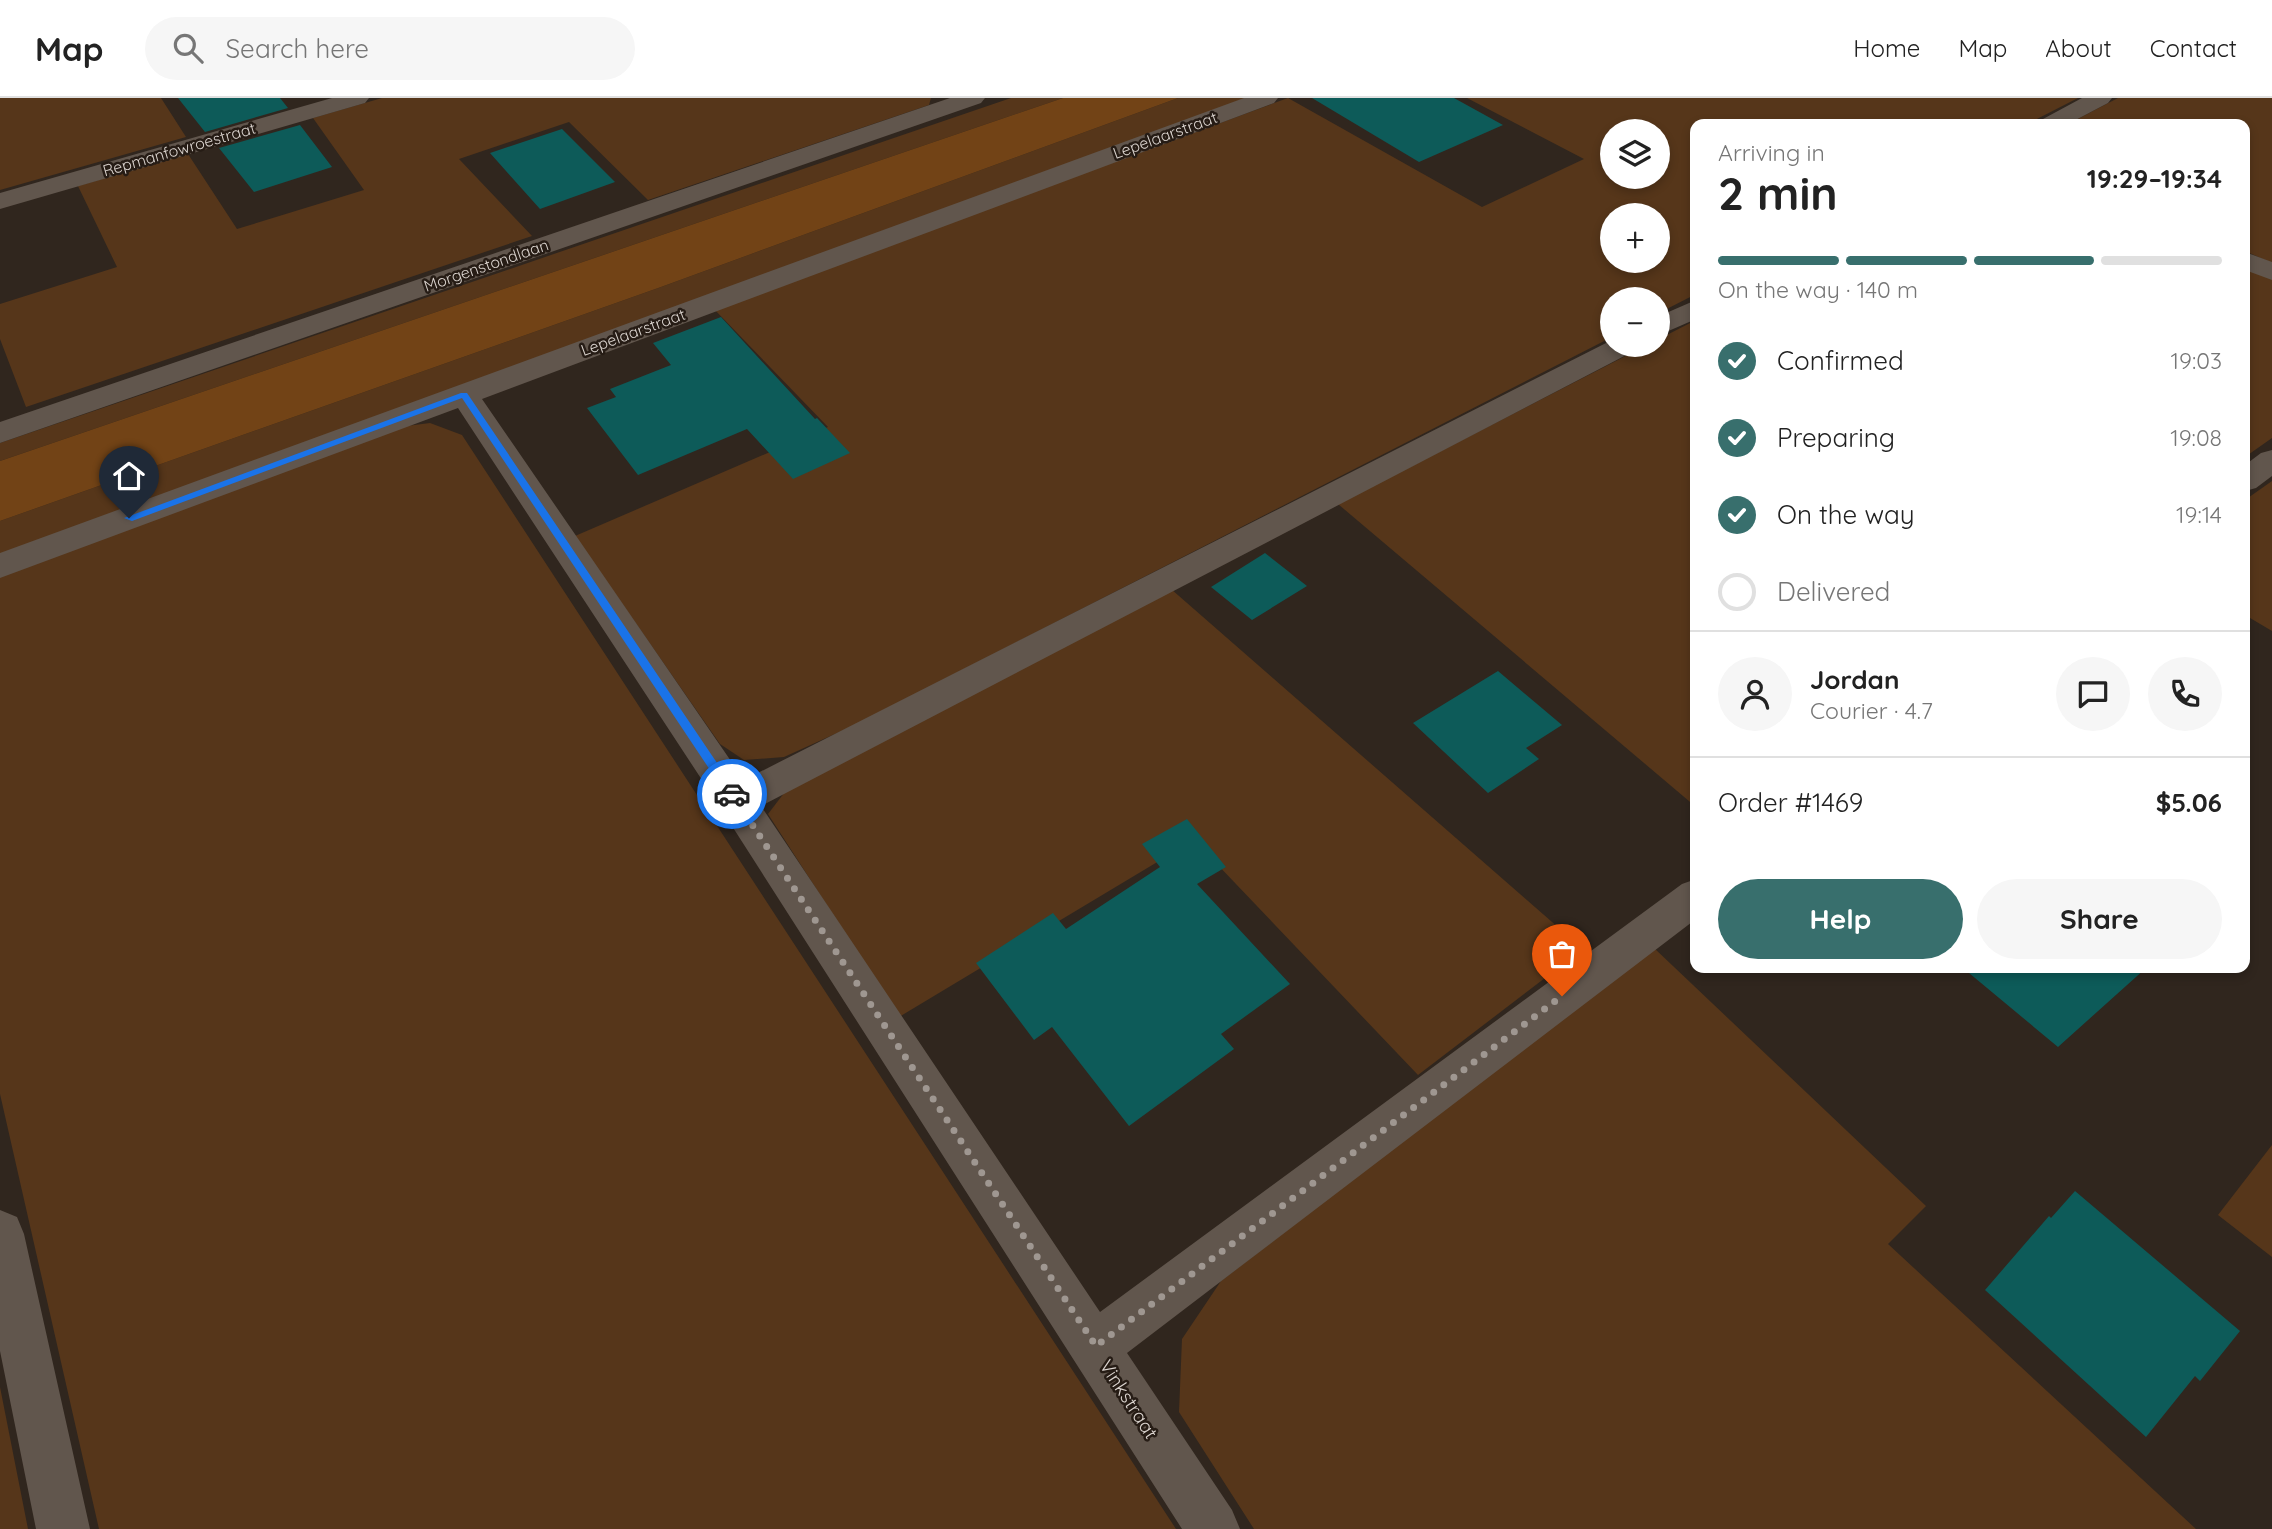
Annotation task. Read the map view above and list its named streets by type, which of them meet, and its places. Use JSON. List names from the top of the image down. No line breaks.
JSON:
{"streets":{"street":["Lepelaarstraat","Repmanfowroestraat","Morgenstondlaan","Vinkstraat"]},"crossings":[["Lepelaarstraat","Vinkstraat"]],"page":{"header":"Map","search":"Search here","nav":["Home","Map","About","Contact"],"map_buttons":["+","−"],"heading":["2 min","Arriving in","19:29–19:34"],"panel":["Jordan","Courier · 4.7","Order #1469","$5.06"],"bar":"On the way · 140 m","list":[["Confirmed","19:03"],["Preparing","19:08"],["On the way","19:14"],"Delivered"],"buttons":["Help","Share"]}}
